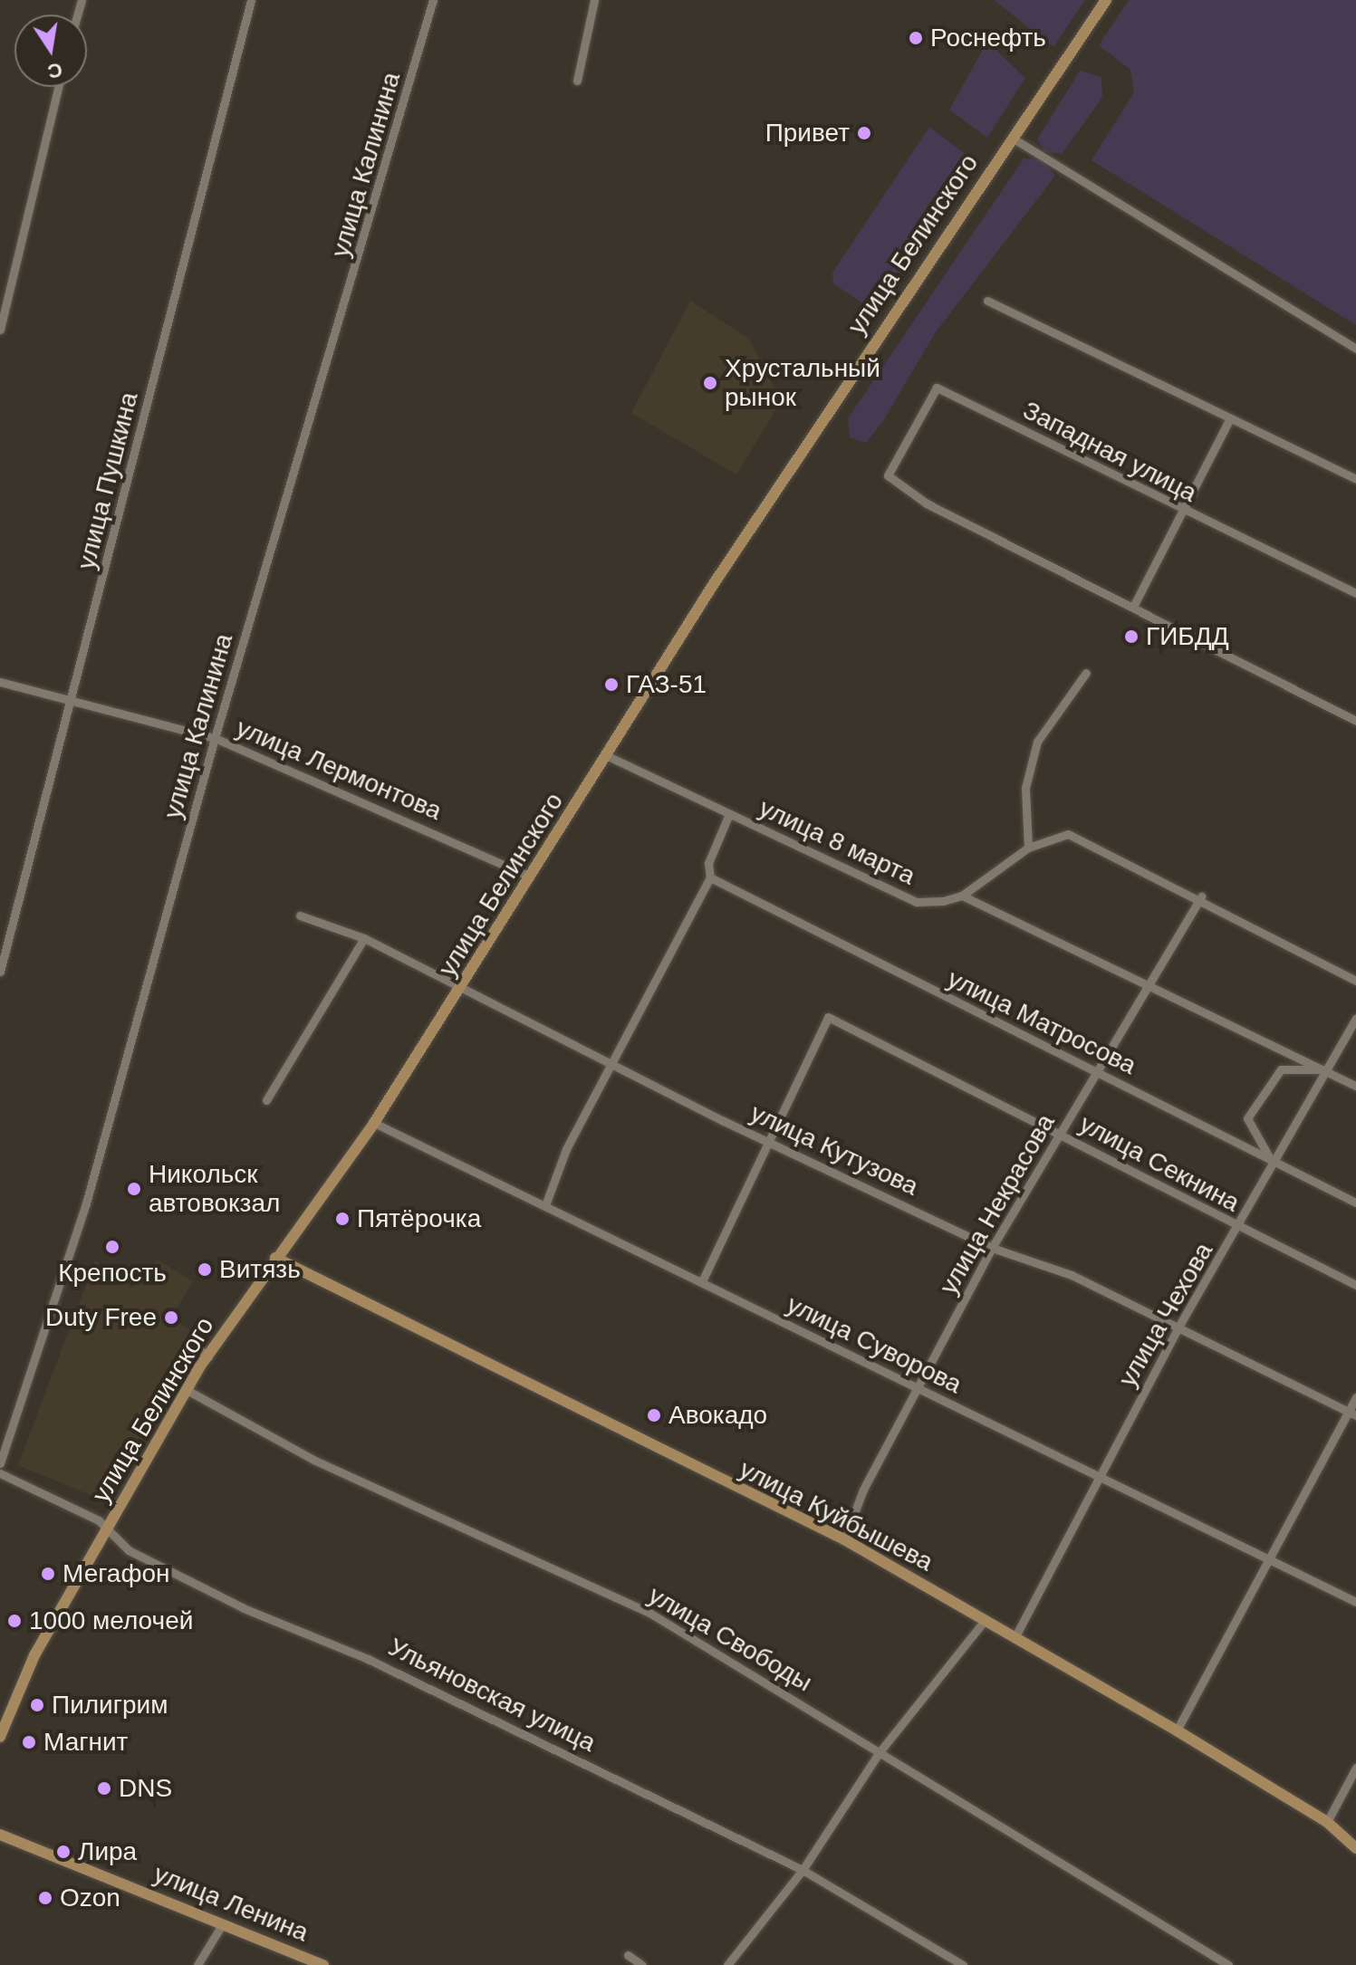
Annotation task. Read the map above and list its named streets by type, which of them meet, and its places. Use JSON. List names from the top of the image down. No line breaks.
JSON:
{"streets":{"main road":["улица Белинского","улица Куйбышева","улица Ленина"],"street":["улица Калинина","Западная улица","улица Пушкина","улица Лермонтова","улица 8 марта","улица Матросова","улица Кутузова","улица Секнина","улица Некрасова","улица Чехова","улица Суворова","улица Свободы","Ульяновская улица"]},"crossings":[["улица Калинина","улица Лермонтова"],["улица Белинского","улица Лермонтова"],["улица Белинского","улица 8 марта"],["улица Белинского","улица Кутузова"],["улица Белинского","улица Суворова"],["улица Белинского","улица Куйбышева"],["улица Белинского","улица Свободы"],["улица Белинского","Ульяновская улица"],["улица Пушкина","улица Лермонтова"],["улица Матросова","улица Некрасова"],["улица Матросова","улица Чехова"],["улица Кутузова","улица Секнина"],["улица Кутузова","улица Некрасова"],["улица Кутузова","улица Чехова"],["улица Секнина","улица Некрасова"],["улица Секнина","улица Чехова"],["улица Некрасова","улица Суворова"],["улица Некрасова","улица Куйбышева"],["улица Чехова","улица Суворова"],["улица Чехова","улица Куйбышева"]],"places":["Роснефть","Привет","Хрустальный рынок","ГИБДД","ГАЗ-51","Никольск автовокзал","Пятёрочка","Крепость","Витязь","Duty Free","Авокадо","Мегафон","1000 мелочей","Пилигрим","Магнит","DNS","Лира","Ozon"],"north":"bottom"}
